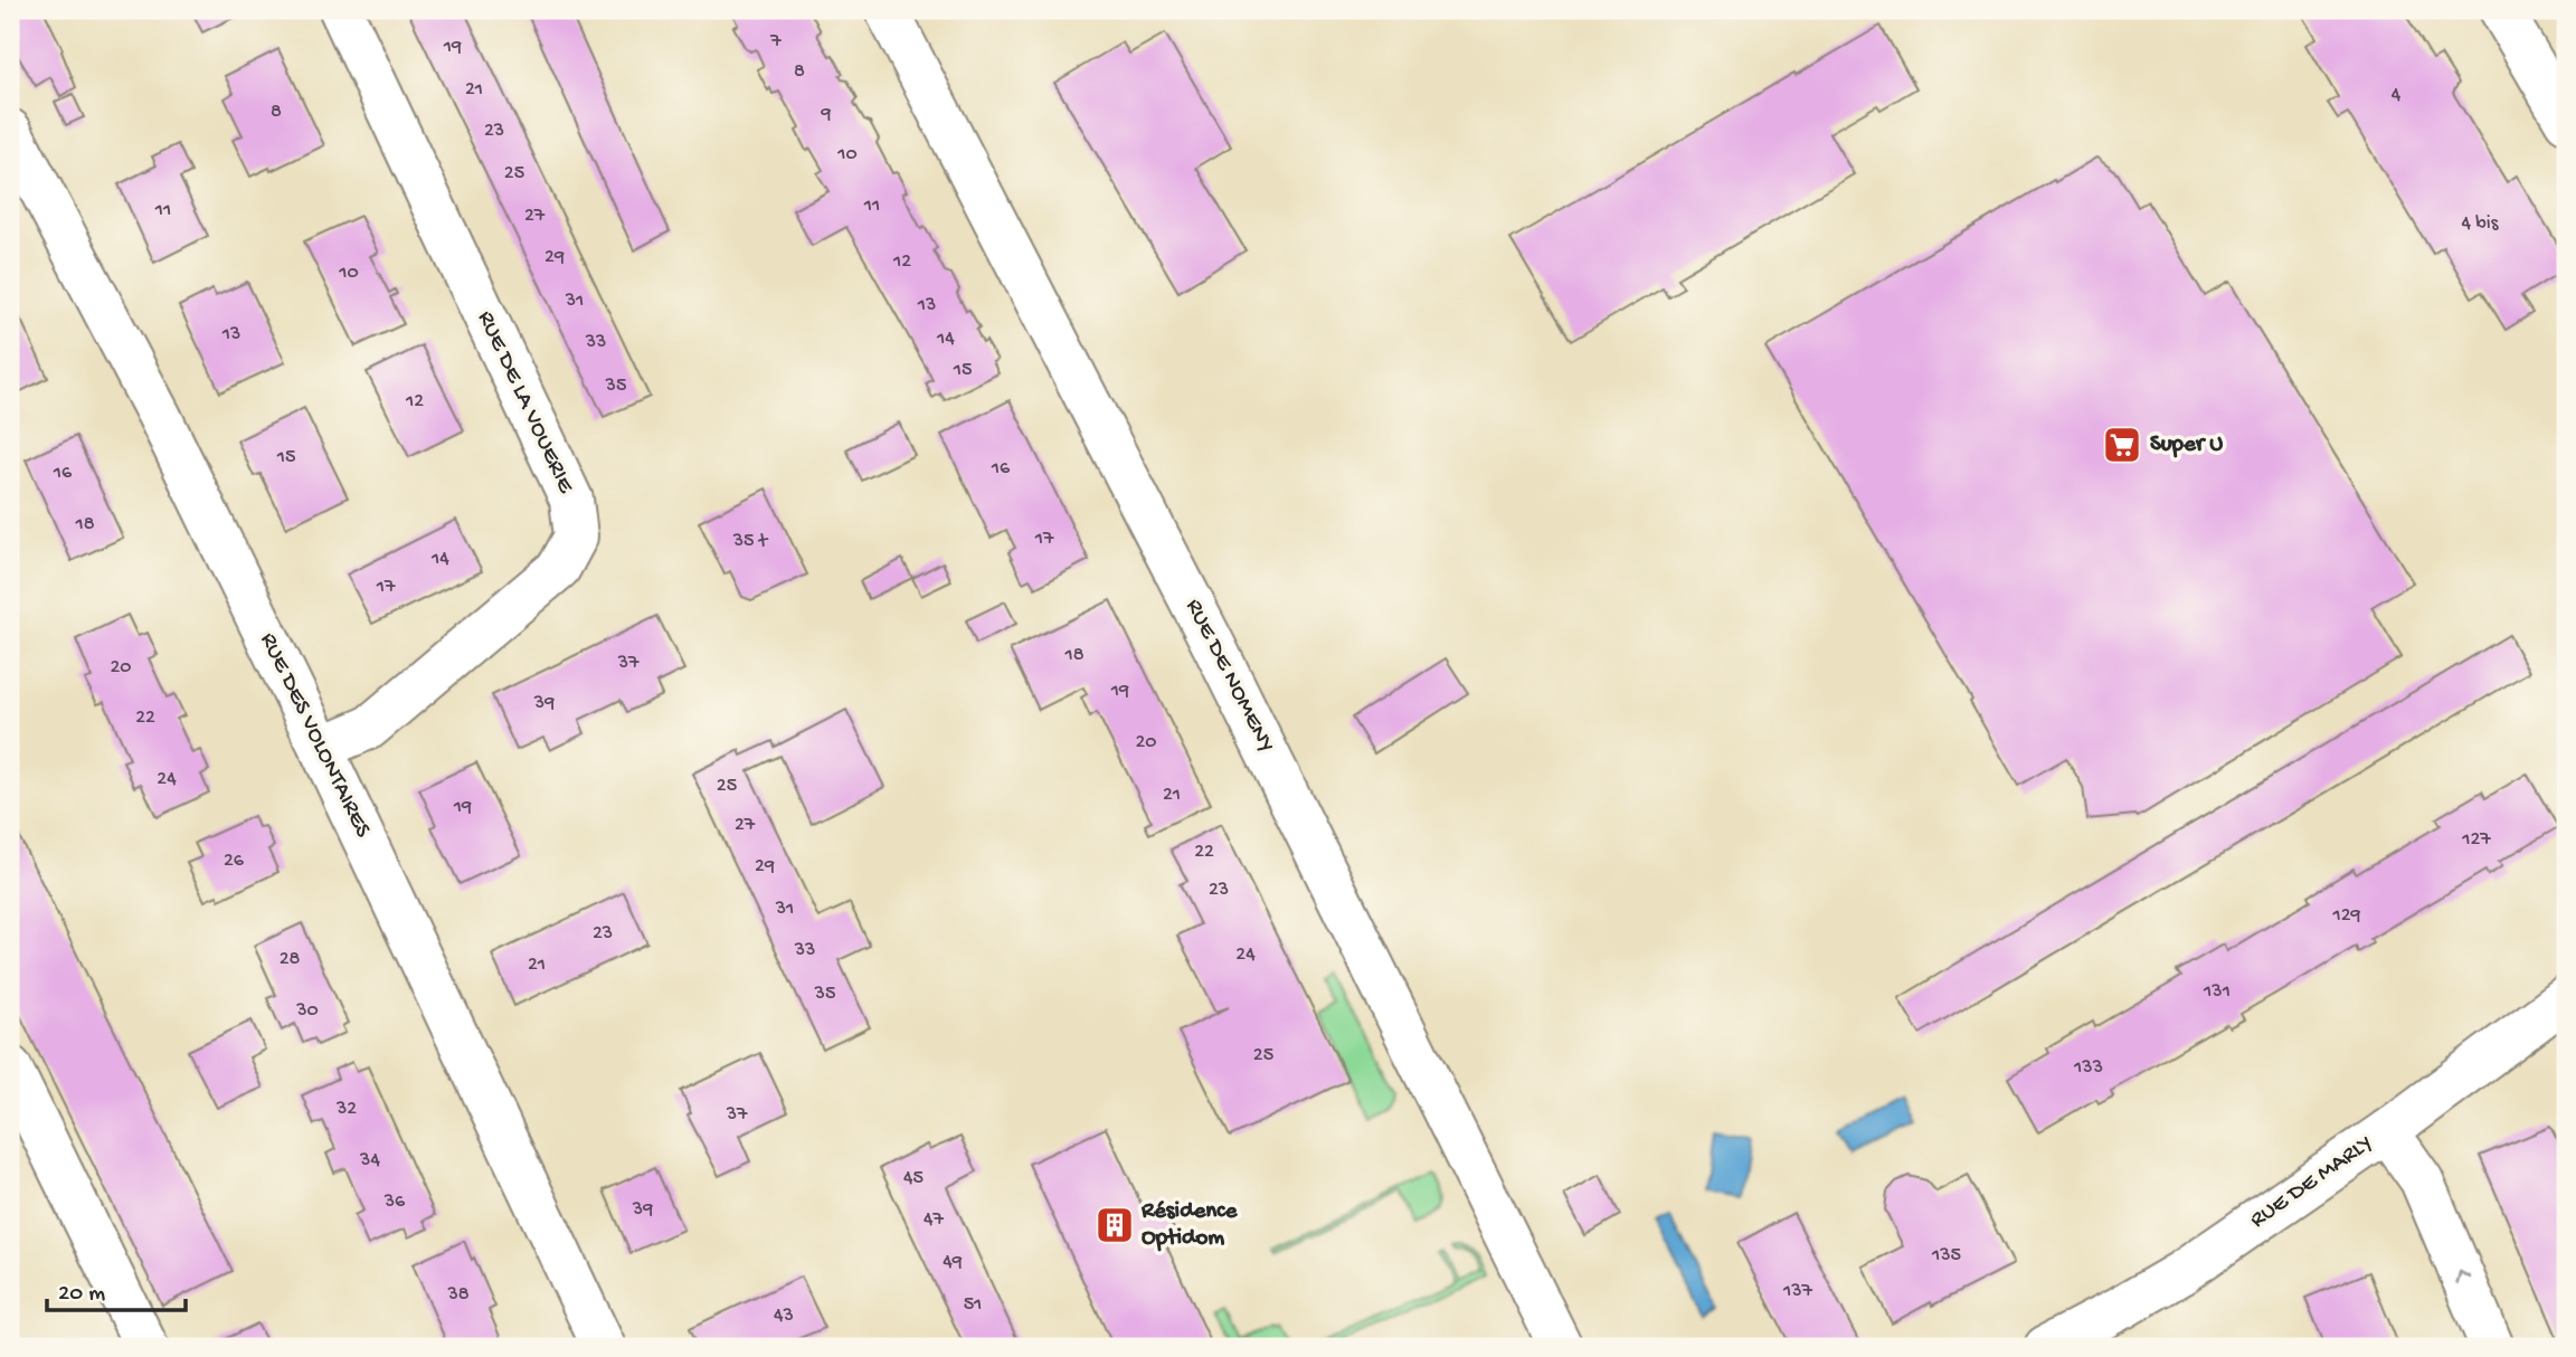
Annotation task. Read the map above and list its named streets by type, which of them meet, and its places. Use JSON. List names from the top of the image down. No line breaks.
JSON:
{"streets":{"street":["RUE DE LA VOUERIE","RUE DE NOMENY","RUE DES VOLONTAIRES","RUE DE MARLY"]},"crossings":[["RUE DE LA VOUERIE","RUE DES VOLONTAIRES"]],"places":{"supermarket":["Super U"],"building":["Résidence Optidom"]},"house_numbers":["7","19","8","21","4","8","9","23","10","25","11","11","27","4 bis","29","12","10","31","13","13","14","33","15","35","12","15","16","16","18","17","35 t","14","17","18","37","20","19","39","22","20","24","25","21","19","27","127","22","26","29","23","31","129","23","33","24","28","21","131","35","30","25","133","32","37","34","45","36","39","47","135","49","137","38","51","43"],"scale_bar":"20 m"}
